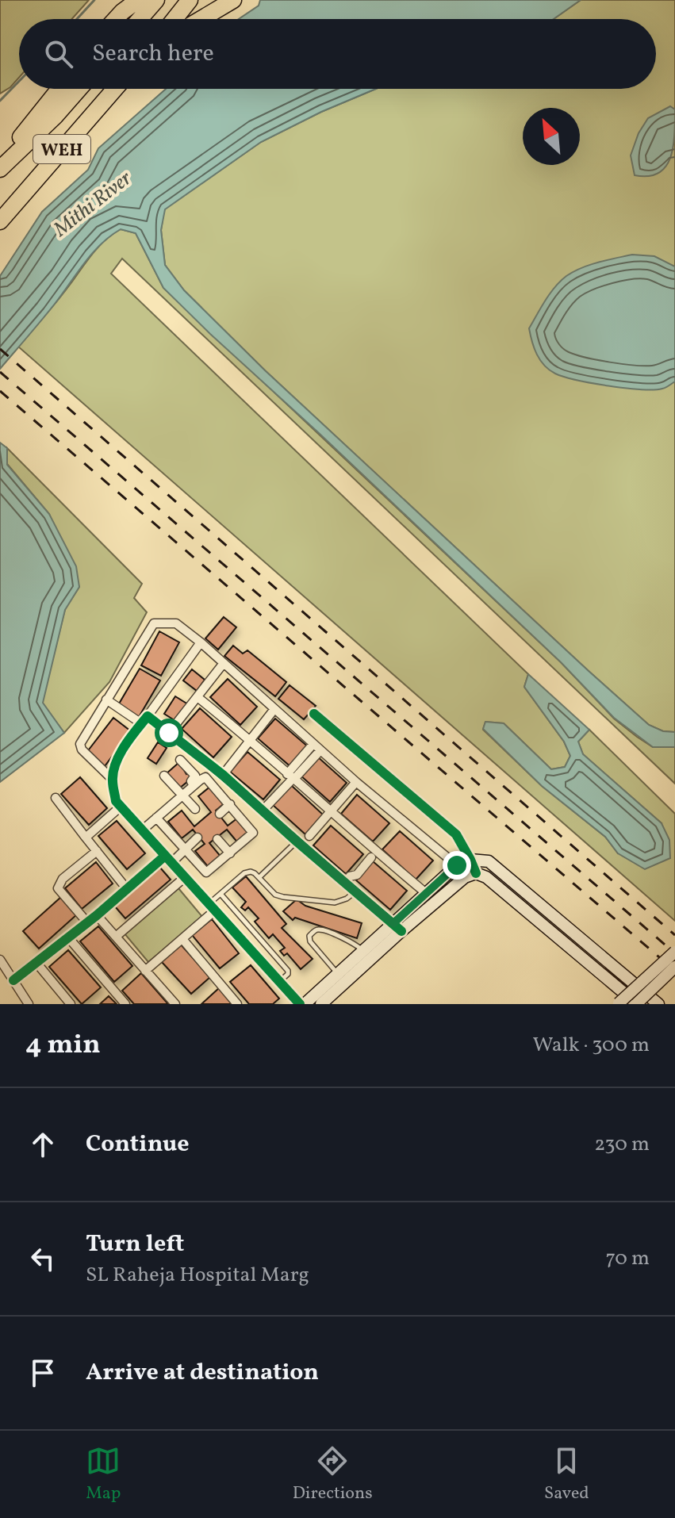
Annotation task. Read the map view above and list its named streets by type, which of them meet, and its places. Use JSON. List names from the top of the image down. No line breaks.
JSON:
{"streets":{"highway":["WEH"]},"water":["Mithi River"],"north":"top left","page":{"search":"Search here","heading":["4 min","Walk · 300 m"],"list":[["Continue","230 m"],["Turn left","SL Raheja Hospital Marg","70 m"],"Arrive at destination"],"nav":["Map","Directions","Saved"]}}
